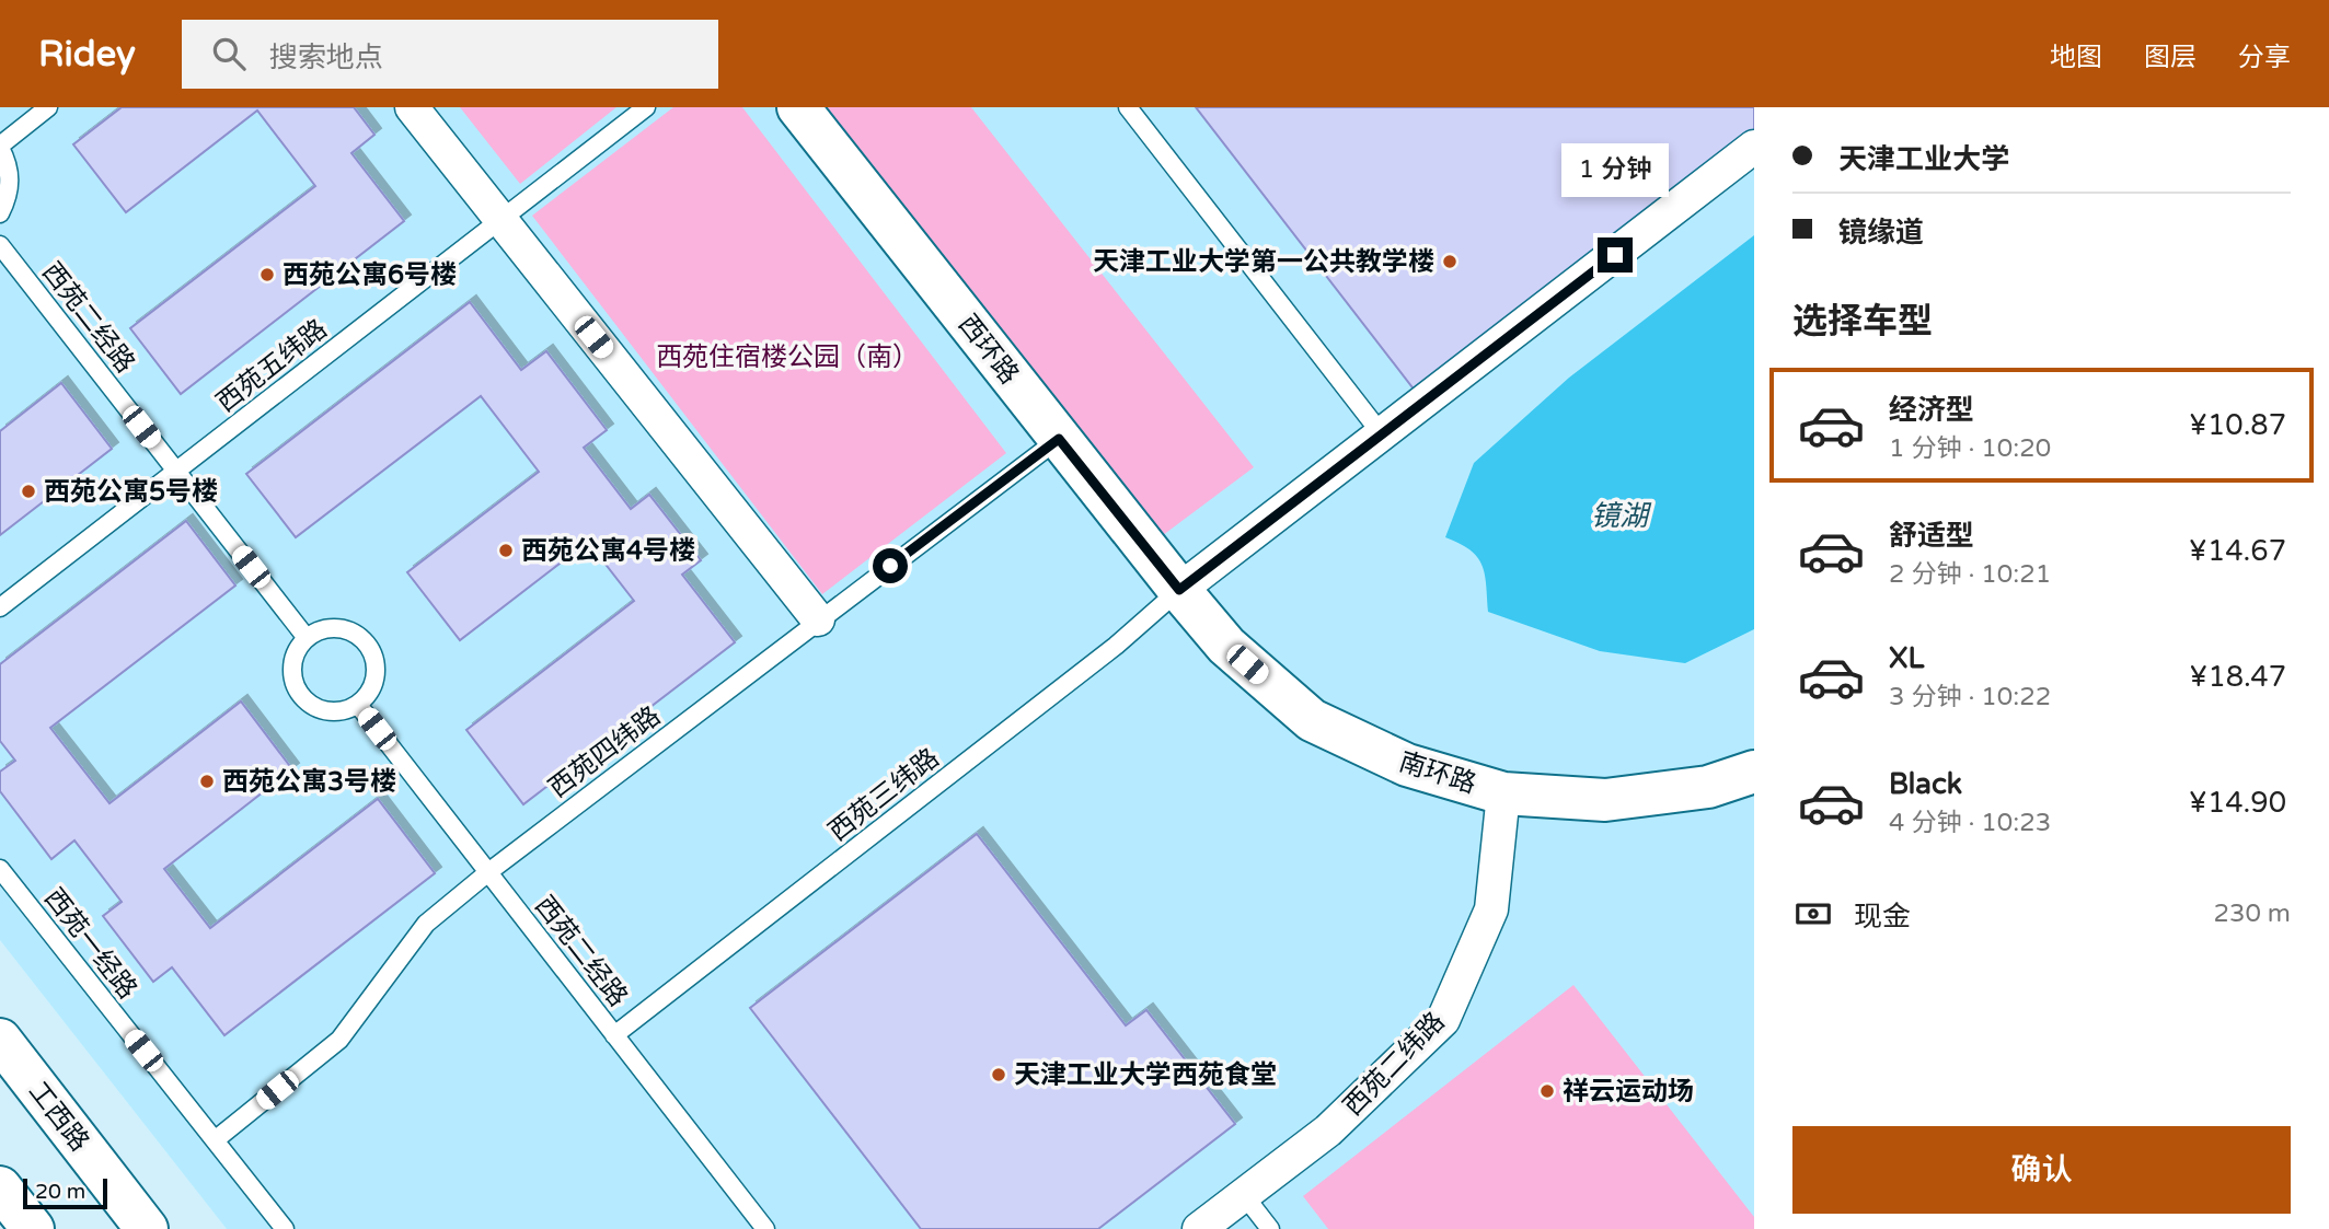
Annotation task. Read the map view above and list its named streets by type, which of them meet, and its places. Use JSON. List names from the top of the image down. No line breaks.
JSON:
{"streets":{"street":["西环路","南环路","西苑二纬路","工西路"],"lane":["西苑二经路","西苑五纬路","西苑四纬路","西苑三纬路","西苑一经路"]},"crossings":[["西苑二经路","西苑五纬路"],["西苑二经路","西苑四纬路"],["西苑二经路","西苑三纬路"],["西环路","西苑四纬路"],["西环路","南环路"],["西环路","西苑三纬路"],["西苑四纬路","西苑一经路"],["南环路","西苑三纬路"],["南环路","西苑二纬路"]],"water":["镜湖"],"parks":["西苑住宿楼公园（南）"],"places":["天津工业大学第一公共教学楼","西苑公寓6号楼","西苑公寓5号楼","西苑公寓4号楼","西苑公寓3号楼","天津工业大学西苑食堂","祥云运动场"],"scale_bar":"20 m","page":{"header":"Ridey","search":"搜索地点","nav":["地图","图层","分享"],"banner":["天津工业大学","镜缘道"],"bubble":"1 分钟","heading":"选择车型","list":[{"name":"经济型","note":"1 分钟 · 10:20","value":"¥10.87"},{"name":"舒适型","note":"2 分钟 · 10:21","value":"¥14.67"},{"name":"XL","note":"3 分钟 · 10:22","value":"¥18.47"},{"name":"Black","note":"4 分钟 · 10:23","value":"¥14.90"}],"pay":["现金","230 m"],"buttons":"确认","scale":"20 m"}}
